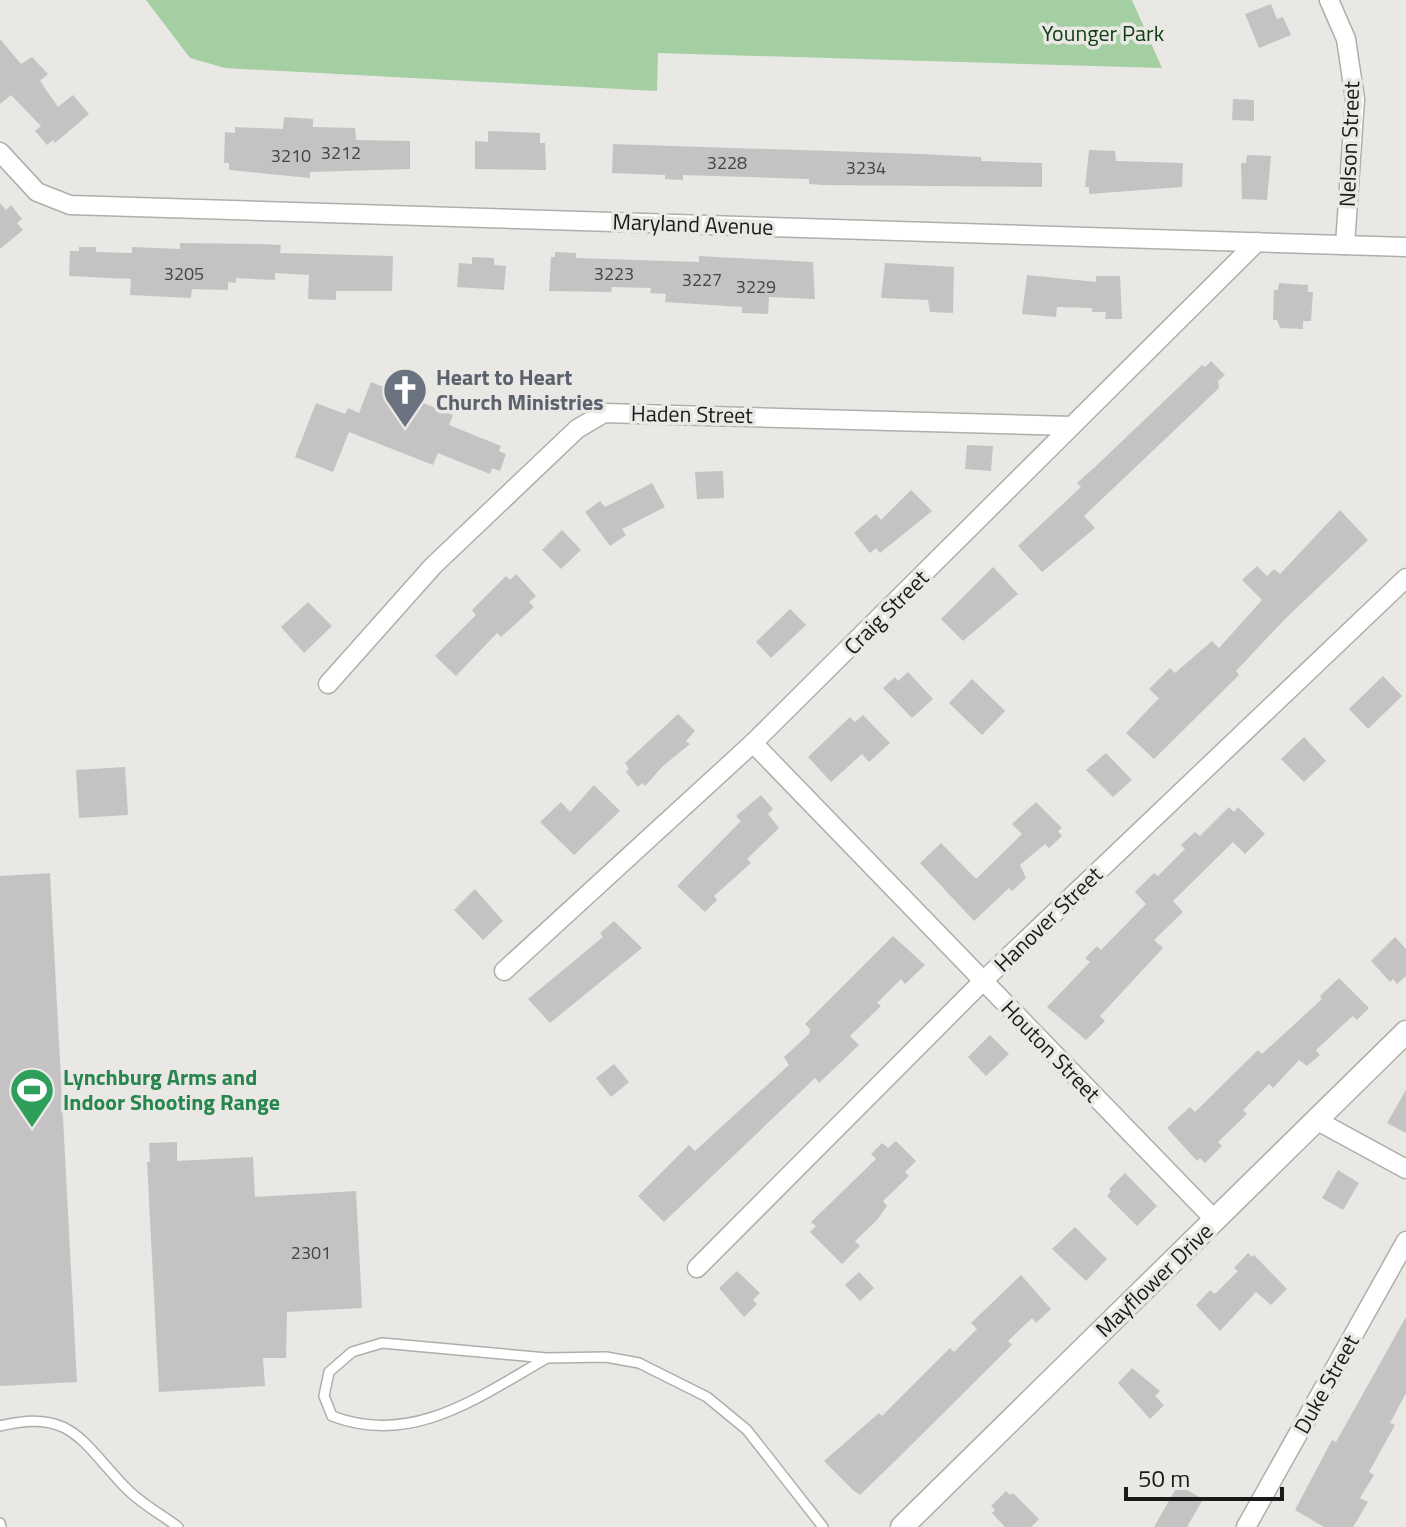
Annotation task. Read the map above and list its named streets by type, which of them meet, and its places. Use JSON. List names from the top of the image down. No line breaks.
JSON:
{"streets":{"street":["Nelson Street","Maryland Avenue","Haden Street","Craig Street","Hanover Street","Houton Street","Mayflower Drive","Duke Street"]},"crossings":[["Nelson Street","Maryland Avenue"],["Maryland Avenue","Craig Street"],["Haden Street","Craig Street"],["Craig Street","Houton Street"],["Hanover Street","Houton Street"],["Houton Street","Mayflower Drive"]],"parks":["Younger Park"],"places":{"church":["Heart to Heart Church Ministries"],"sports":["Lynchburg Arms and Indoor Shooting Range"]},"house_numbers":["3212","3210","3228","3234","3205","3223","3227","3229","2301"],"scale_bar":"50 m"}
